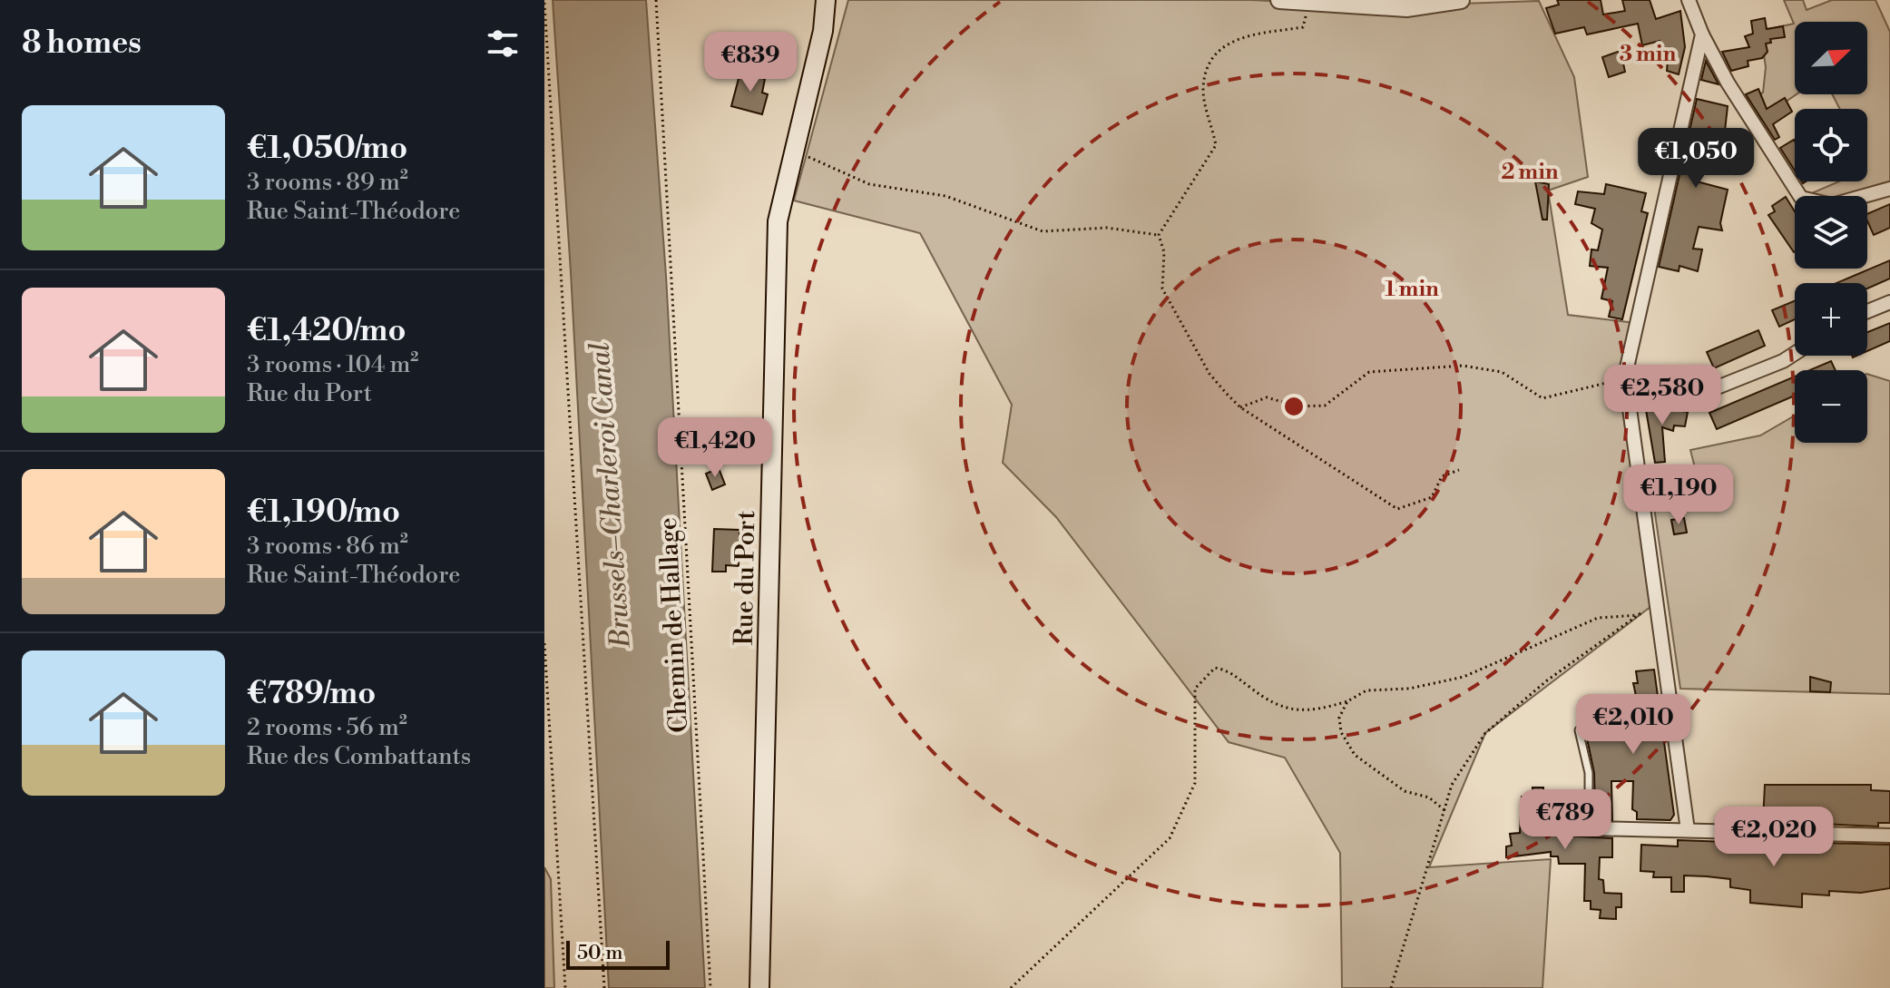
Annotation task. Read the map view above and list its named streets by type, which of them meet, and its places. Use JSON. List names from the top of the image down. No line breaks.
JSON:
{"streets":{"main road":["Rue du Port"],"path":["Chemin de Hallage"]},"water":["Brussels–Charleroi Canal"],"scale_bar":"50 m","north":"top right","page":{"heading":"8 homes","map_buttons":["+","−"],"price":["€839","€1,050","€2,580","€1,420","€1,190","€2,010","€789","€2,020"],"list":[{"name":"€1,050/mo","note":"3 rooms · 89 m² · Rue Saint-Théodore"},{"name":"€1,420/mo","note":"3 rooms · 104 m² · Rue du Port"},{"name":"€1,190/mo","note":"3 rooms · 86 m² · Rue Saint-Théodore"},{"name":"€789/mo","note":"2 rooms · 56 m² · Rue des Combattants"}],"scale":"50 m"},"rings":["3 min","2 min","1 min"]}
